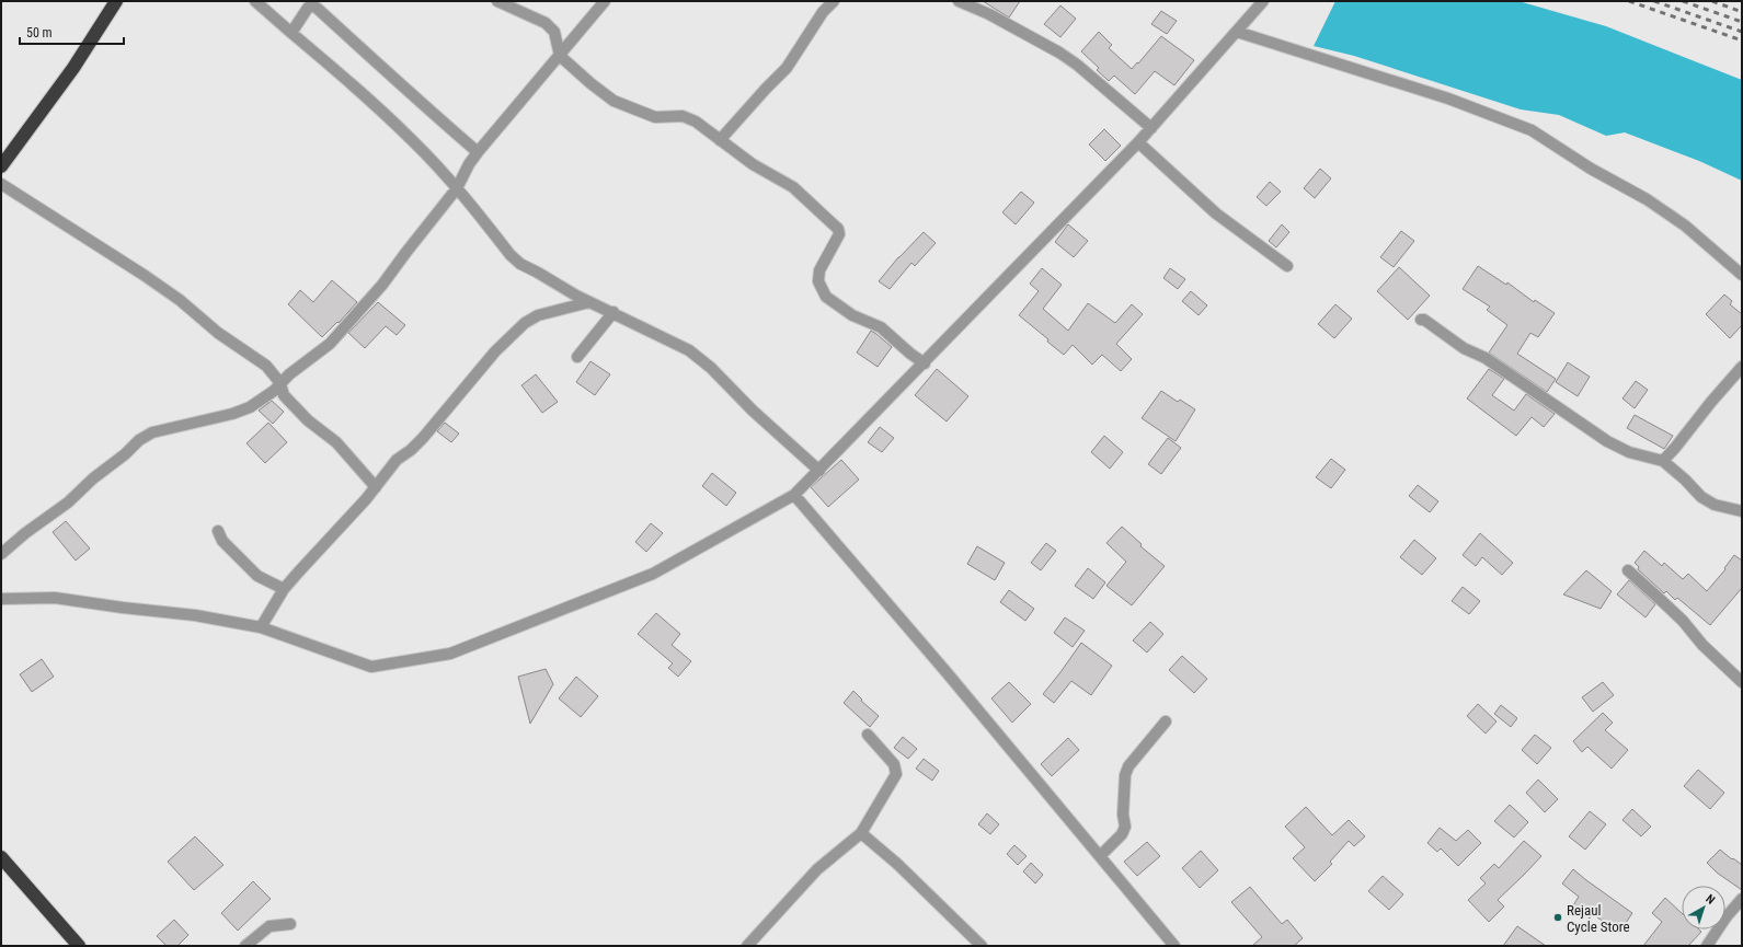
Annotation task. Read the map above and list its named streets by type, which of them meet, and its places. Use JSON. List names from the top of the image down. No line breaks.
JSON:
{"places":["Rejaul Cycle Store"],"scale_bar":"50 m","north":"top right"}
